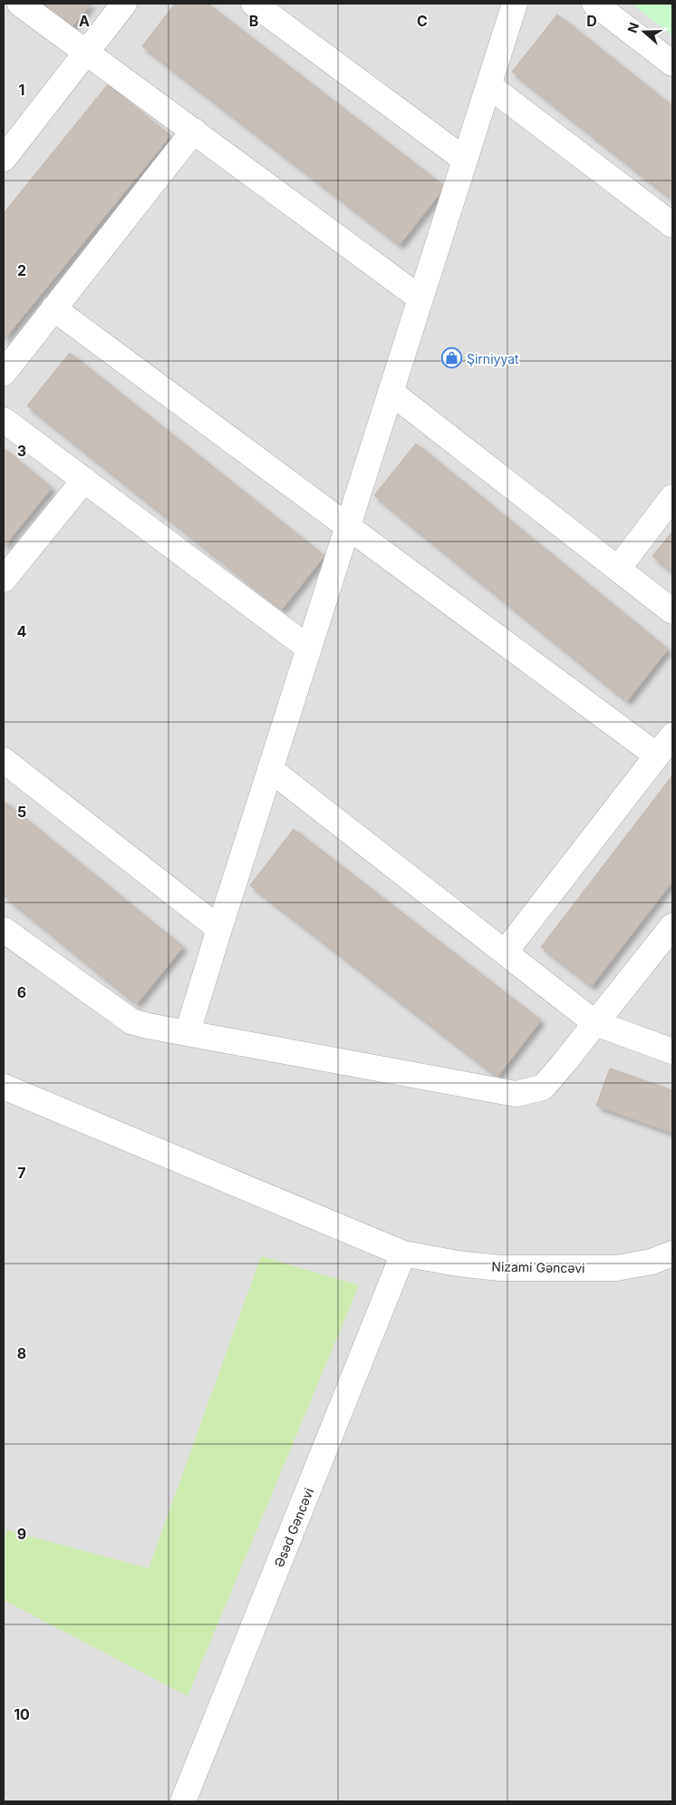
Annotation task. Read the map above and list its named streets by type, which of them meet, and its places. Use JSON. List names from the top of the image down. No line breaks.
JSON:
{"streets":{"street":["Nizami Gəncəvi","Əsəd Gəncəvi"]},"crossings":[["Nizami Gəncəvi","Əsəd Gəncəvi"]],"places":{"shop":["Şirniyyat"]},"north":"left","grid":{"columns":["A","B","C","D"],"rows":["1","2","3","4","5","6","7","8","9","10"]}}
